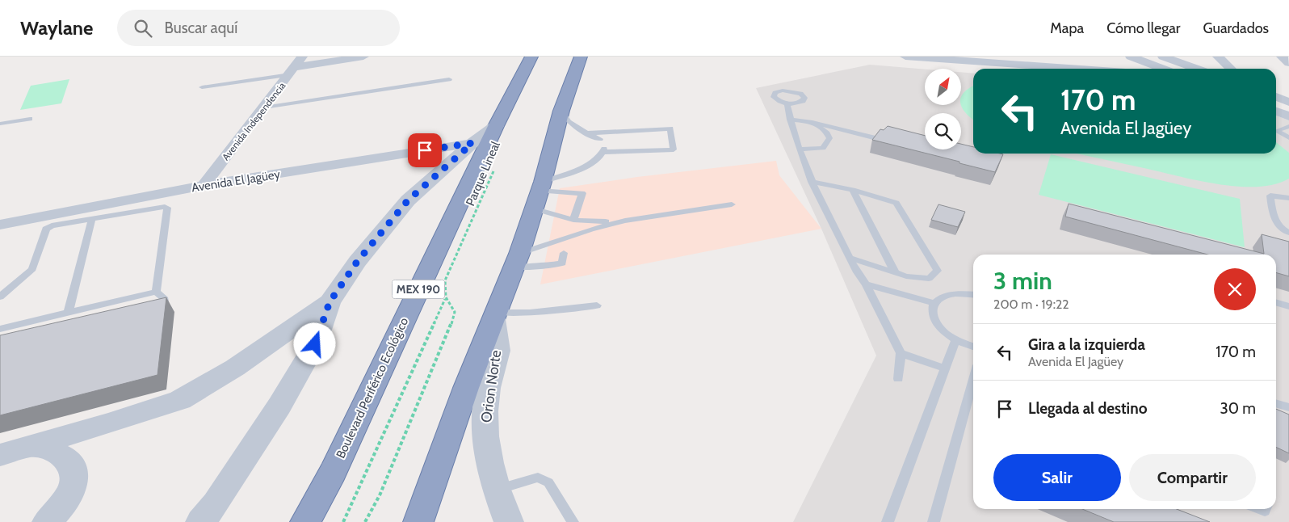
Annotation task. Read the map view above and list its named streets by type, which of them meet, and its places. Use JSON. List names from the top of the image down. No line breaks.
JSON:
{"streets":{"highway":["MEX 190","Boulevard Periférico Ecológico"],"street":["Avenida Independencia","Avenida El Jagüey","Orion Norte"],"path":["Parque Lineal"]},"crossings":[["Avenida Independencia","Avenida El Jagüey"]],"north":"top right","page":{"header":"Waylane","search":"Buscar aquí","nav":["Mapa","Cómo llegar","Guardados"],"turn":["170 m","Avenida El Jagüey"],"heading":["3 min","200 m · 19:22"],"list":[{"name":"Gira a la izquierda","note":"Avenida El Jagüey","value":"170 m"},{"name":"Llegada al destino","value":"30 m"}],"buttons":["Salir","Compartir"]}}
